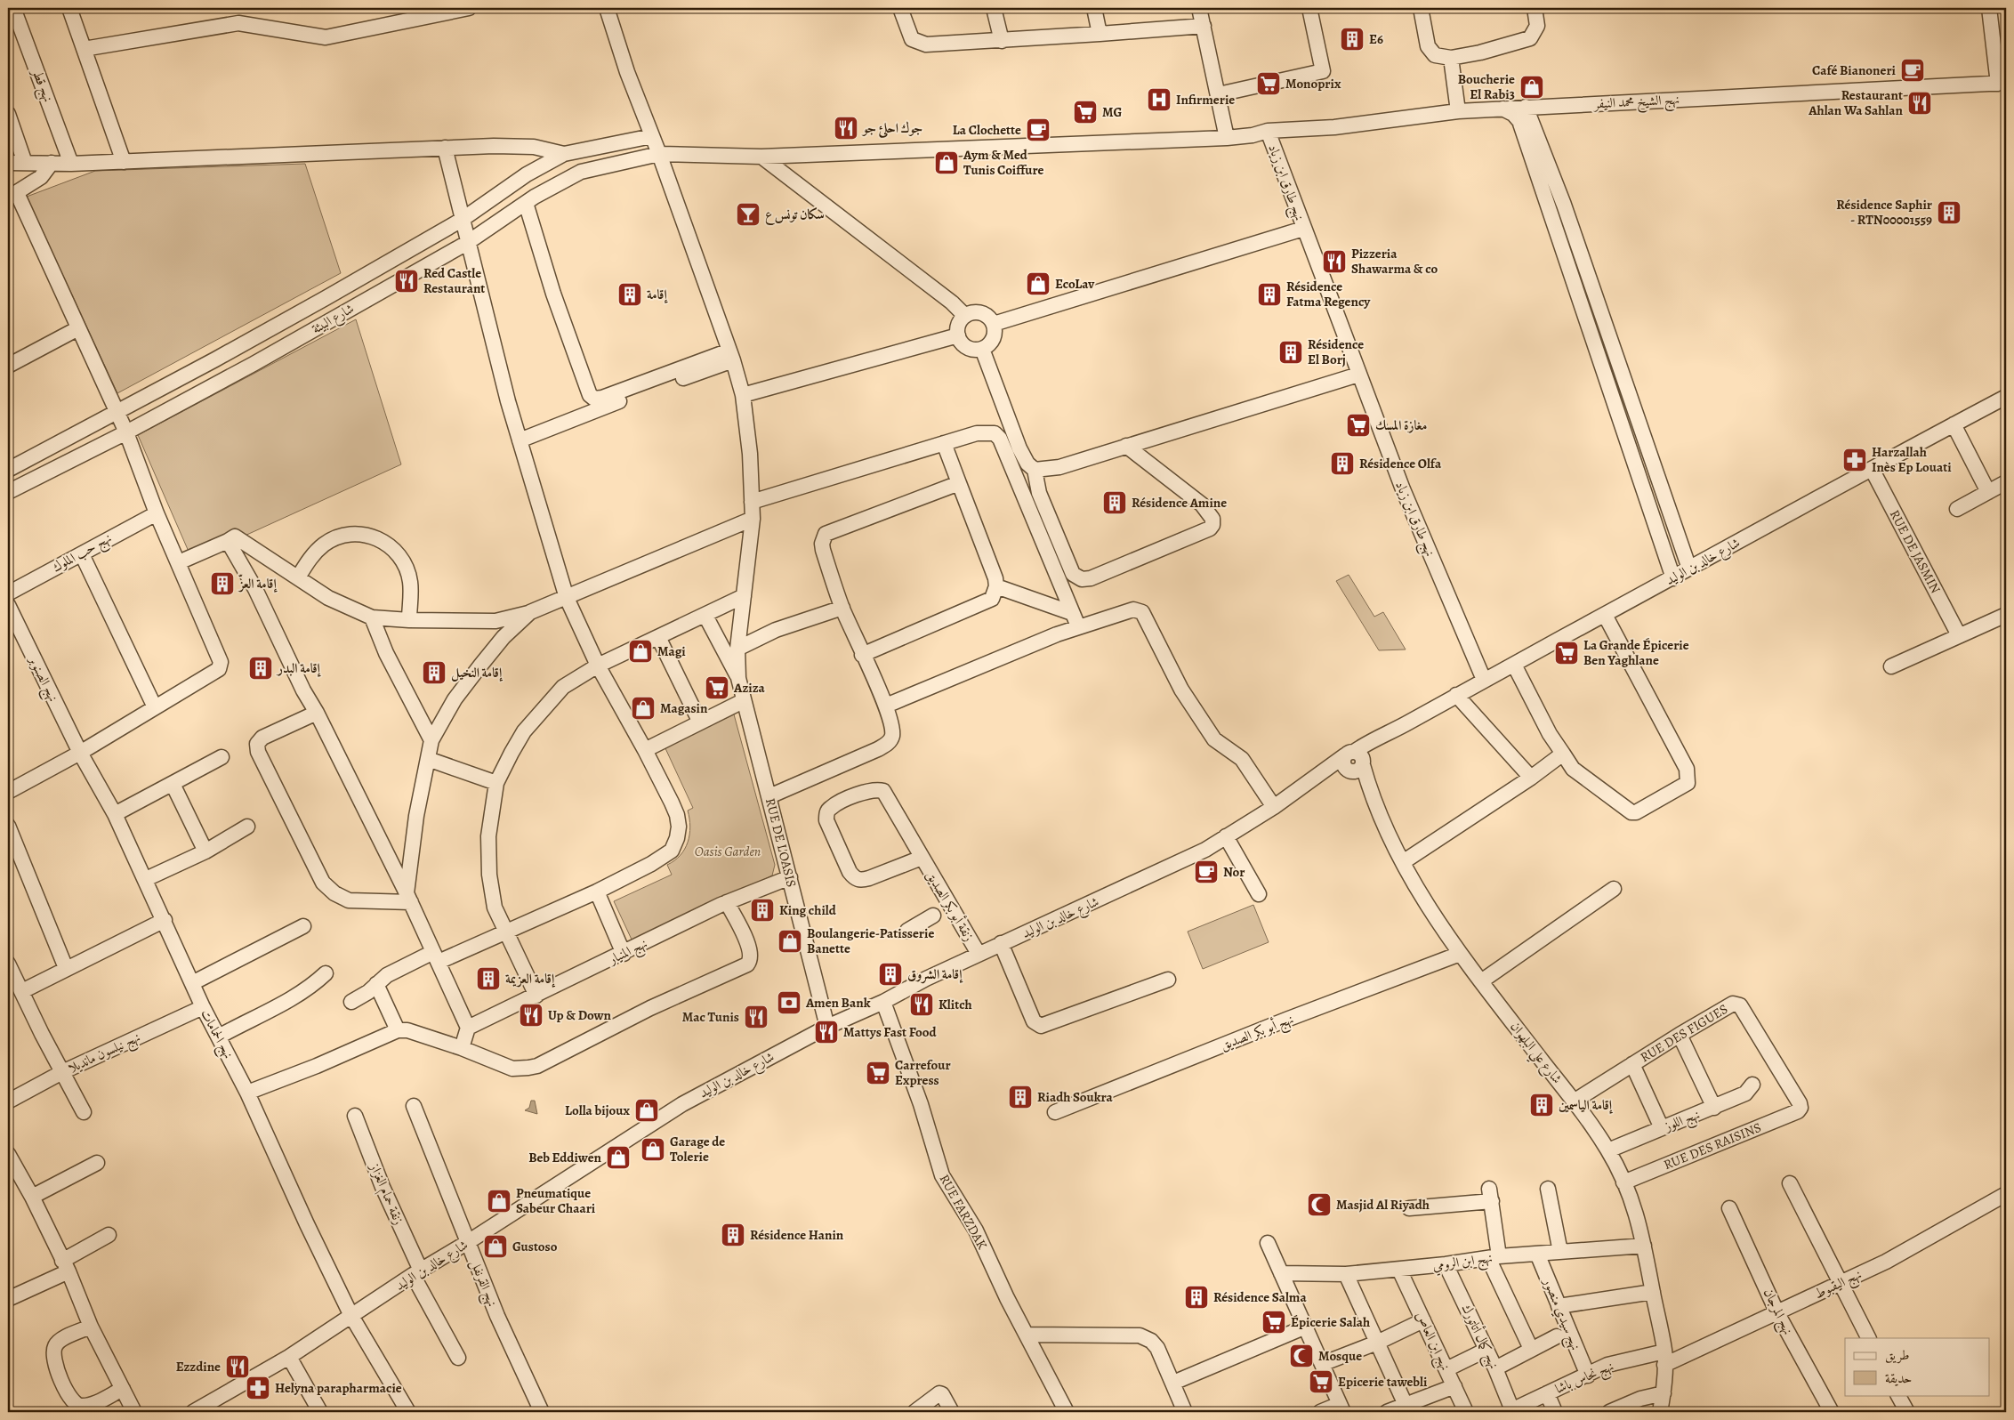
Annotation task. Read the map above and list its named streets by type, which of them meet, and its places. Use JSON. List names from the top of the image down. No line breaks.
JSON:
{"streets":{"street":["نهج قطر","نهج الشيخ محمد النيفر","نهج طارق ابن زياد","شارع البيئة","RUE DE JASMIN","نهج حب الملوك","شارع خالد بن الوليد","نهج الصنوبر","RUE DE L'OASIS","زنقة أبو بكر الصديق","نهج المنيار","نهج أبو بكر الصديق","RUE DES FIGUES","نهج الحمامات","نهج نيلسون مانديلا","شارع علي البلهوان","نهج اللوز","RUE DES RAISINS","زنقة حمام الغزاز","RUE FARZDAK","نهج ابن الرومي","نهج القرنفل","نهج اليقبوط","نهج المرجان","نهج سيدي منصور","نهج كمال أتاتورك","نهج ابن العاص","نهج نحاس باشا"]},"crossings":[["نهج الشيخ محمد النيفر","نهج طارق ابن زياد"],["نهج الشيخ محمد النيفر","شارع البيئة"],["نهج طارق ابن زياد","شارع خالد بن الوليد"],["RUE DE JASMIN","شارع خالد بن الوليد"],["شارع خالد بن الوليد","RUE DE L'OASIS"],["شارع خالد بن الوليد","زنقة أبو بكر الصديق"],["شارع خالد بن الوليد","نهج الحمامات"],["شارع خالد بن الوليد","شارع علي البلهوان"],["شارع خالد بن الوليد","زنقة حمام الغزاز"],["شارع خالد بن الوليد","RUE FARZDAK"],["شارع خالد بن الوليد","نهج القرنفل"],["نهج الصنوبر","نهج الحمامات"],["RUE DE L'OASIS","نهج المنيار"],["نهج أبو بكر الصديق","شارع علي البلهوان"],["RUE DES FIGUES","شارع علي البلهوان"],["RUE DES FIGUES","RUE DES RAISINS"],["نهج الحمامات","نهج نيلسون مانديلا"],["شارع علي البلهوان","نهج اللوز"],["شارع علي البلهوان","RUE DES RAISINS"],["شارع علي البلهوان","نهج ابن الرومي"],["شارع علي البلهوان","نهج اليقبوط"],["شارع علي البلهوان","نهج نحاس باشا"],["نهج ابن الرومي","نهج سيدي منصور"],["نهج ابن الرومي","نهج كمال أتاتورك"],["نهج ابن الرومي","نهج ابن العاص"],["نهج اليقبوط","نهج المرجان"],["نهج اليقبوط","نهج نحاس باشا"],["نهج سيدي منصور","نهج نحاس باشا"],["نهج كمال أتاتورك","نهج نحاس باشا"]],"parks":["Oasis Garden"],"places":{"building":["E6","Résidence Saphir - RTN00001559","إقامة","Résidence Fatma Regency","Résidence El Borj","Résidence Olfa","Résidence Amine","إقامة العزّ","إقامة البدر","إقامة النخيل","King child","إقامة الشروق","إقامة العزيمة","Riadh Soukra","إقامة الياسمين","Résidence Hanin","Résidence Salma"],"cafe":["Café Bianoneri","La Clochette","Nor"],"supermarket":["Monoprix","MG","مغازة المسك","La Grande Épicerie Ben Yaghlane","Aziza","Carrefour Express","Épicerie Salah","Epicerie tawebli"],"shop":["Boucherie El Rabi3","Aym & Med Tunis Coiffure","EcoLav","Magi","Magasin","Boulangerie-Patisserie Banette","Lolla bijoux","Garage de Tolerie","Beb Eddiwen","Pneumatique Sabeur Chaari","Gustoso"],"hospital":["Infirmerie"],"restaurant":["Restaurant Ahlan Wa Sahlan","جوك احلئ جو","Pizzeria Shawarma & co","Red Castle Restaurant","Klitch","Up & Down","Mac Tunis","Mattys Fast Food","Ezzdine"],"bar":["سكان تونس ع"],"pharmacy":["Harzallah Inès Ep Louati","Helyna parapharmacie"],"bank":["Amen Bank"],"mosque":["Masjid Al Riyadh","Mosque"]},"legend":["طريق","حديقة"]}
